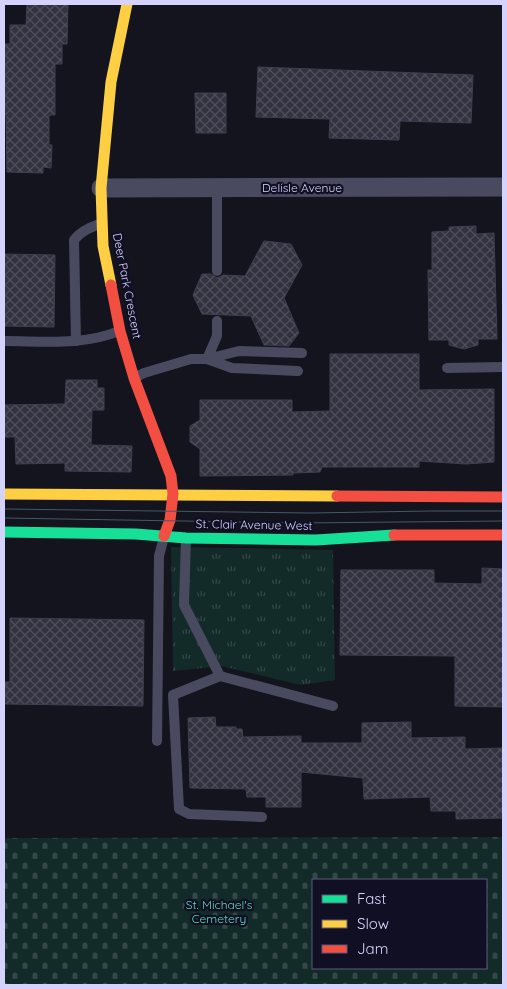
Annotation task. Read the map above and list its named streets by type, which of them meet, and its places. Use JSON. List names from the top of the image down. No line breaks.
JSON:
{"streets":{"main road":["Deer Park Crescent","St. Clair Avenue West"],"street":["Delisle Avenue"]},"crossings":[["Delisle Avenue","Deer Park Crescent"],["Deer Park Crescent","St. Clair Avenue West"]],"parks":["St. Michael's Cemetery"],"legend":["Fast","Slow","Jam"]}
